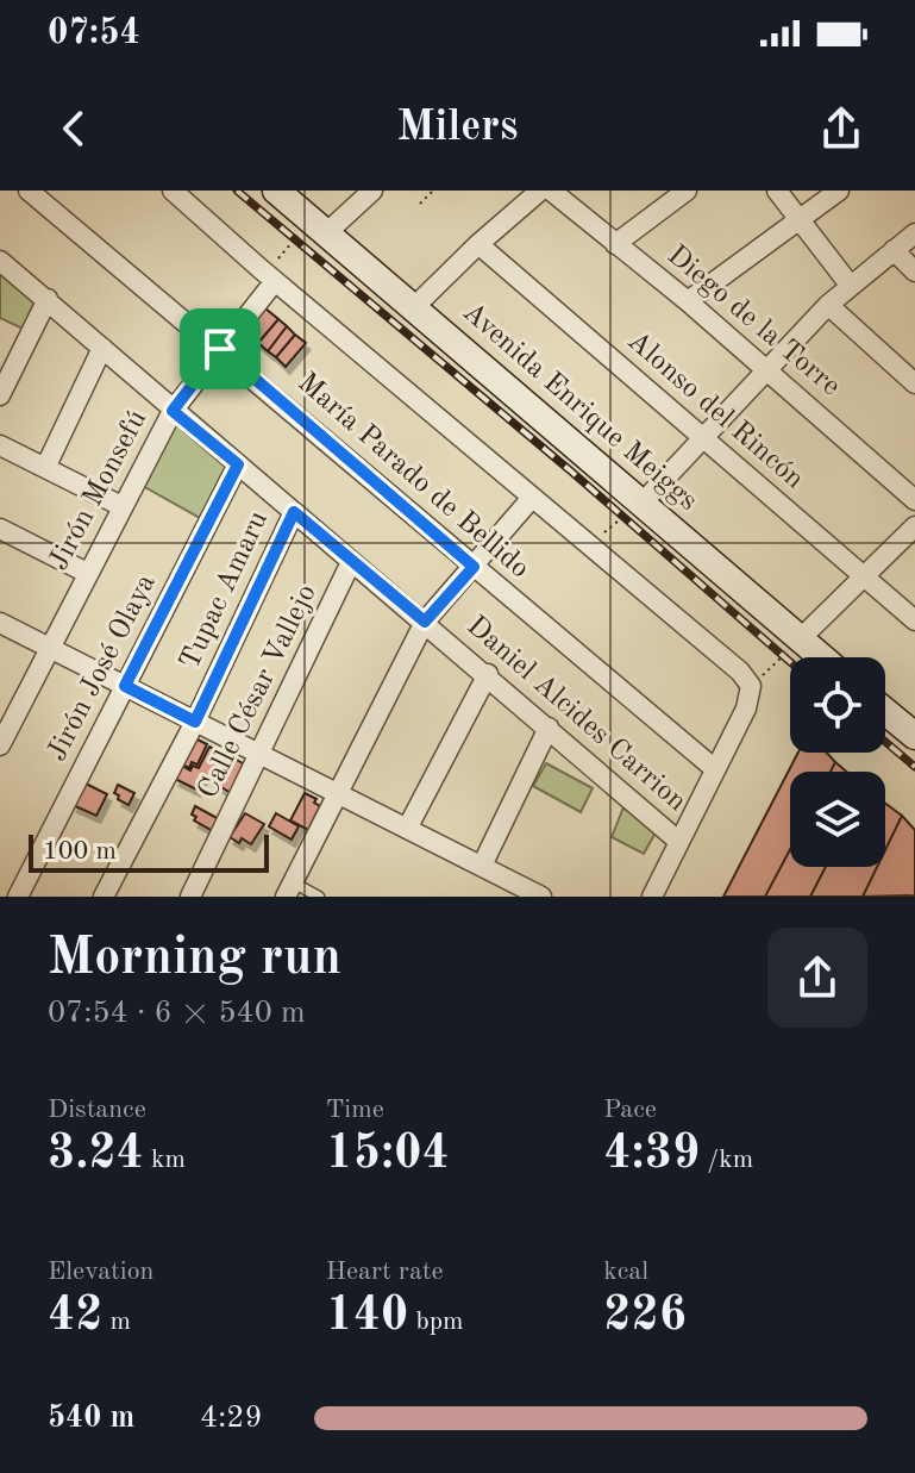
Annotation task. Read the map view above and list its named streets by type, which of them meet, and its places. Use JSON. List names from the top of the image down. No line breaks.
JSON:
{"streets":{"street":["Diego de la Torre","Avenida Enrique Meiggs","Alonso del Rincón","María Parado de Bellido","Jirón Monsefú","Tupac Amaru","Jirón José Olaya","Calle César Vallejo","Daniel Alcides Carrion"]},"crossings":[["María Parado de Bellido","Jirón Monsefú"],["Jirón Monsefú","Daniel Alcides Carrion"],["Tupac Amaru","Daniel Alcides Carrion"],["Jirón José Olaya","Daniel Alcides Carrion"],["Calle César Vallejo","Daniel Alcides Carrion"]],"scale_bar":"100 m","page":{"status":"07:54","header":"Milers","scale":"100 m","heading":["Morning run","07:54 · 6 × 540 m"],"stats":[["Distance","3.24 km"],["Time","15:04"],["Pace","4:39 /km"],["Elevation","42 m"],["Heart rate","140 bpm"],["kcal","226"]],"list":[{"name":"540 m","note":"4:29"}]}}
